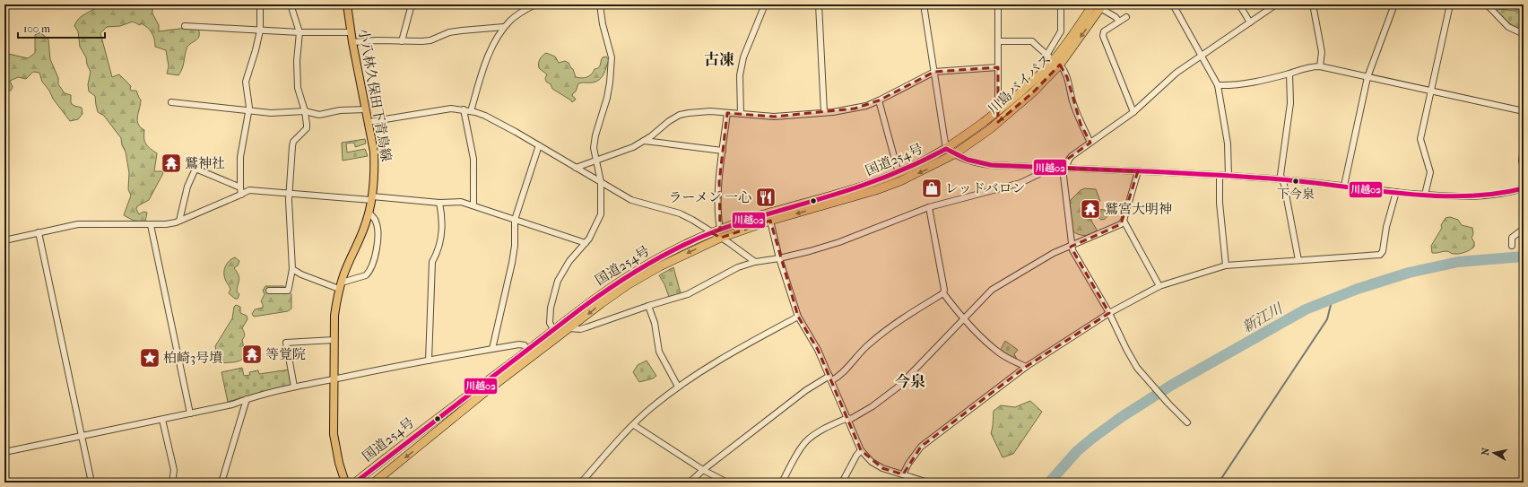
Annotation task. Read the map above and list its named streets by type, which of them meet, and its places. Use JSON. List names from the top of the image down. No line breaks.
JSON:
{"streets":{"highway":["川島バイパス","国道254号"],"main road":["小八林久保田下青鳥線"]},"crossings":[["川島バイパス","国道254号"]],"districts":["古凍","今泉"],"water":["新江川"],"places":{"temple":["鷲神社","鷲宮大明神","等覚院"],"other":["下今泉"],"shop":["レッドバロン"],"restaurant":["ラーメン 一心"],"place":["柏崎3号墳"]},"lines":["transit line 川越02"],"scale_bar":"100 m","north":"left"}
